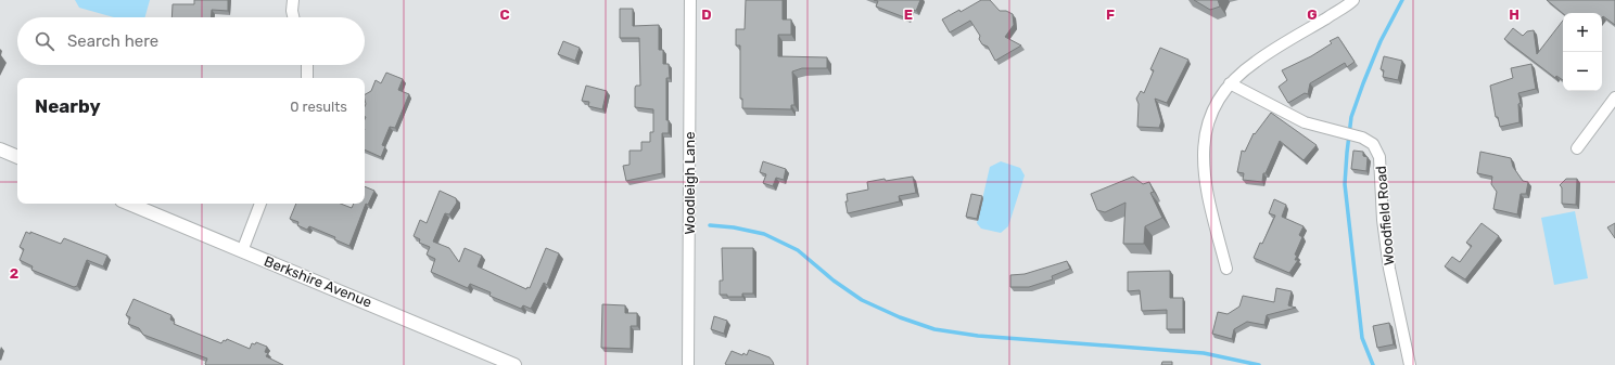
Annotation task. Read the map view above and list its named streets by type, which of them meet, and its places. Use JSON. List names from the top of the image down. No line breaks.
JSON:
{"streets":{"street":["Woodleigh Lane","Woodfield Road","Berkshire Avenue"]},"page":{"map_buttons":["+","−"],"search":"Search here","heading":["Nearby","0 results"]},"grid":{"columns":["C","D","E","F","G","H"],"rows":["2"]}}
